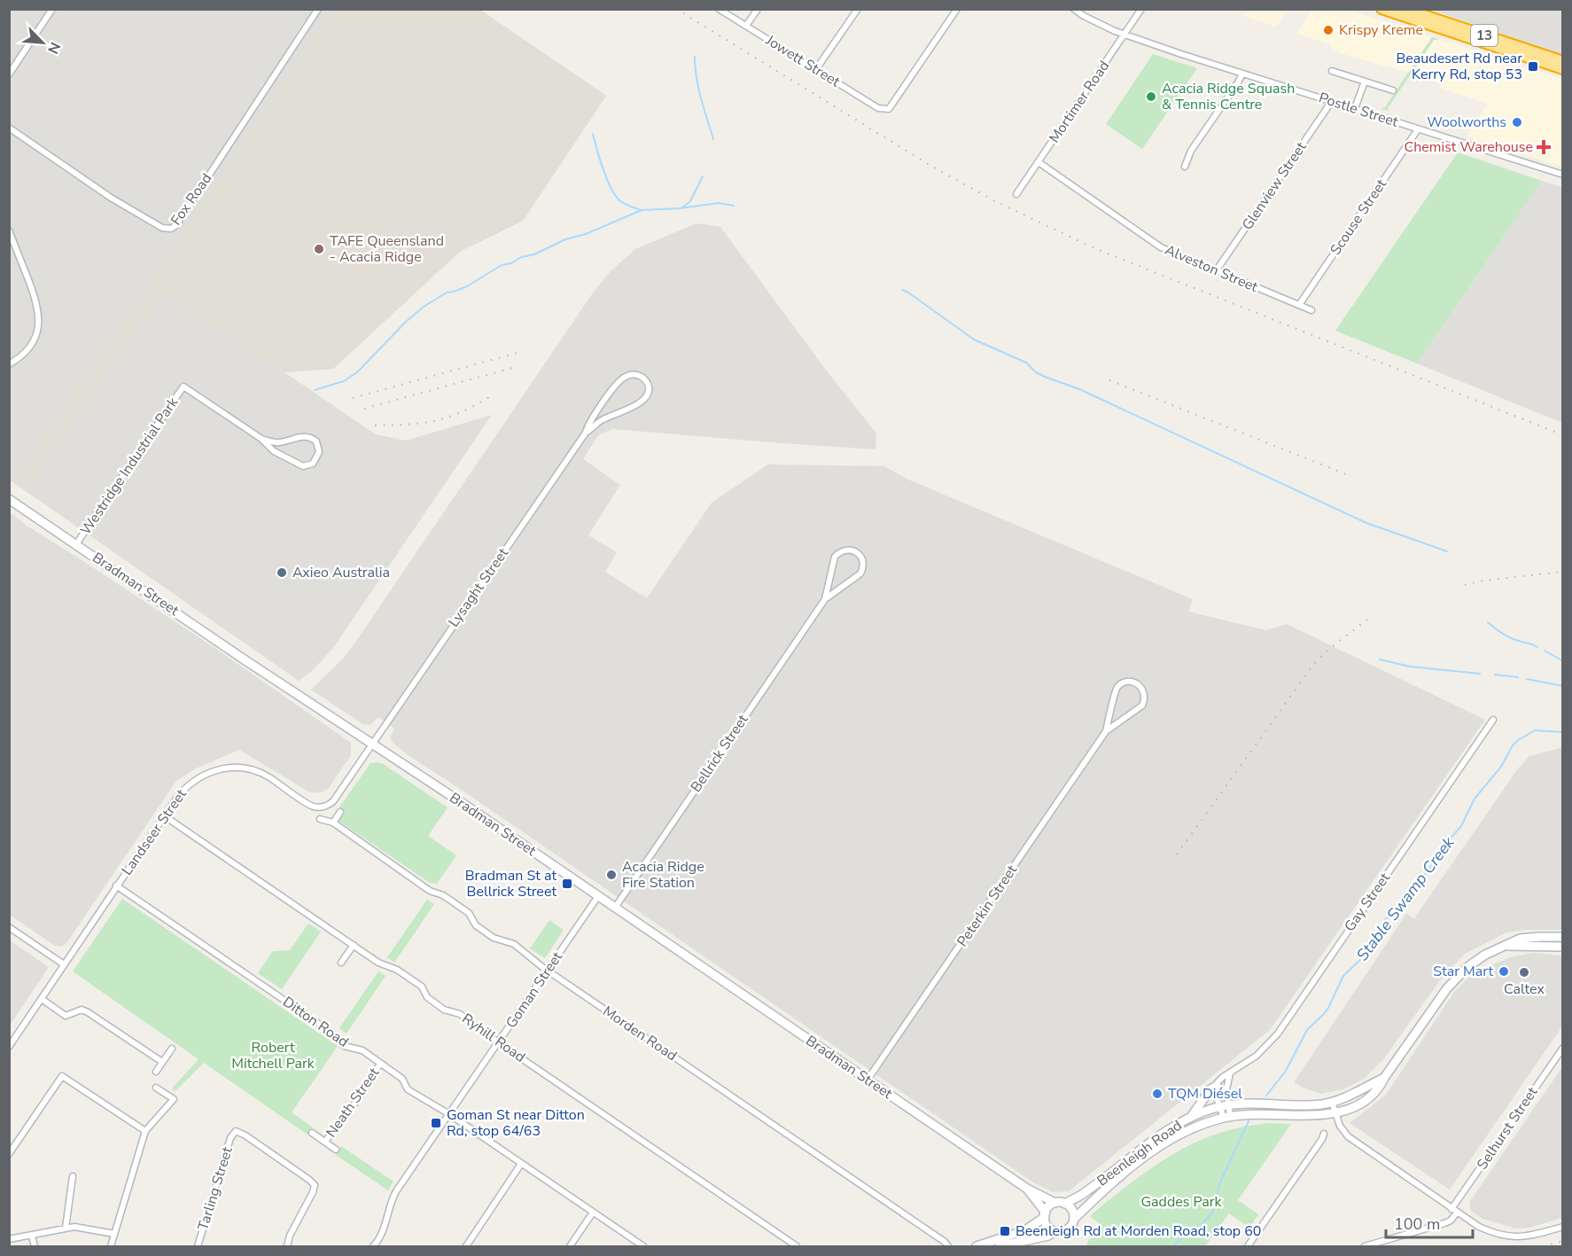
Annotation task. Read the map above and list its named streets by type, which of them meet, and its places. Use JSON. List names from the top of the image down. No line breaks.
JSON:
{"streets":{"highway":["13"],"main road":["Bradman Street","Beenleigh Road"],"street":["Jowett Street","Mortimer Road","Postle Street","Glenview Street","Fox Road","Scouse Street","Alveston Street","Westridge Industrial Park","Lysaght Street","Bellrick Street","Landseer Street","Gay Street","Peterkin Street","Goman Street","Ditton Road","Morden Road","Ryhill Road","Neath Street","Selhurst Street","Tarling Street"]},"crossings":[["Mortimer Road","Postle Street"],["Mortimer Road","Alveston Street"],["Postle Street","Glenview Street"],["Postle Street","Scouse Street"],["Glenview Street","Alveston Street"],["Scouse Street","Alveston Street"],["Westridge Industrial Park","Bradman Street"],["Bradman Street","Lysaght Street"],["Bradman Street","Bellrick Street"],["Bradman Street","Landseer Street"],["Bradman Street","Peterkin Street"],["Bradman Street","Goman Street"],["Bradman Street","Beenleigh Road"],["Lysaght Street","Landseer Street"],["Landseer Street","Ditton Road"],["Landseer Street","Ryhill Road"],["Goman Street","Ditton Road"],["Goman Street","Morden Road"],["Goman Street","Ryhill Road"],["Ditton Road","Neath Street"]],"water":["Stable Swamp Creek"],"parks":["Robert Mitchell Park","Gaddes Park"],"places":{"other":["Krispy Kreme","Acacia Ridge Squash & Tennis Centre","Woolworths","TAFE Queensland - Acacia Ridge","Axieo Australia","Acacia Ridge Fire Station","Star Mart","Caltex","TQM Diésel"],"transit":["Beaudesert Rd near Kerry Rd, stop 53","Bradman St at Bellrick Street","Goman St near Ditton Rd, stop 64/63","Beenleigh Rd at Morden Road, stop 60"],"health":["Chemist Warehouse"]},"scale_bar":"100 m","north":"bottom right"}
